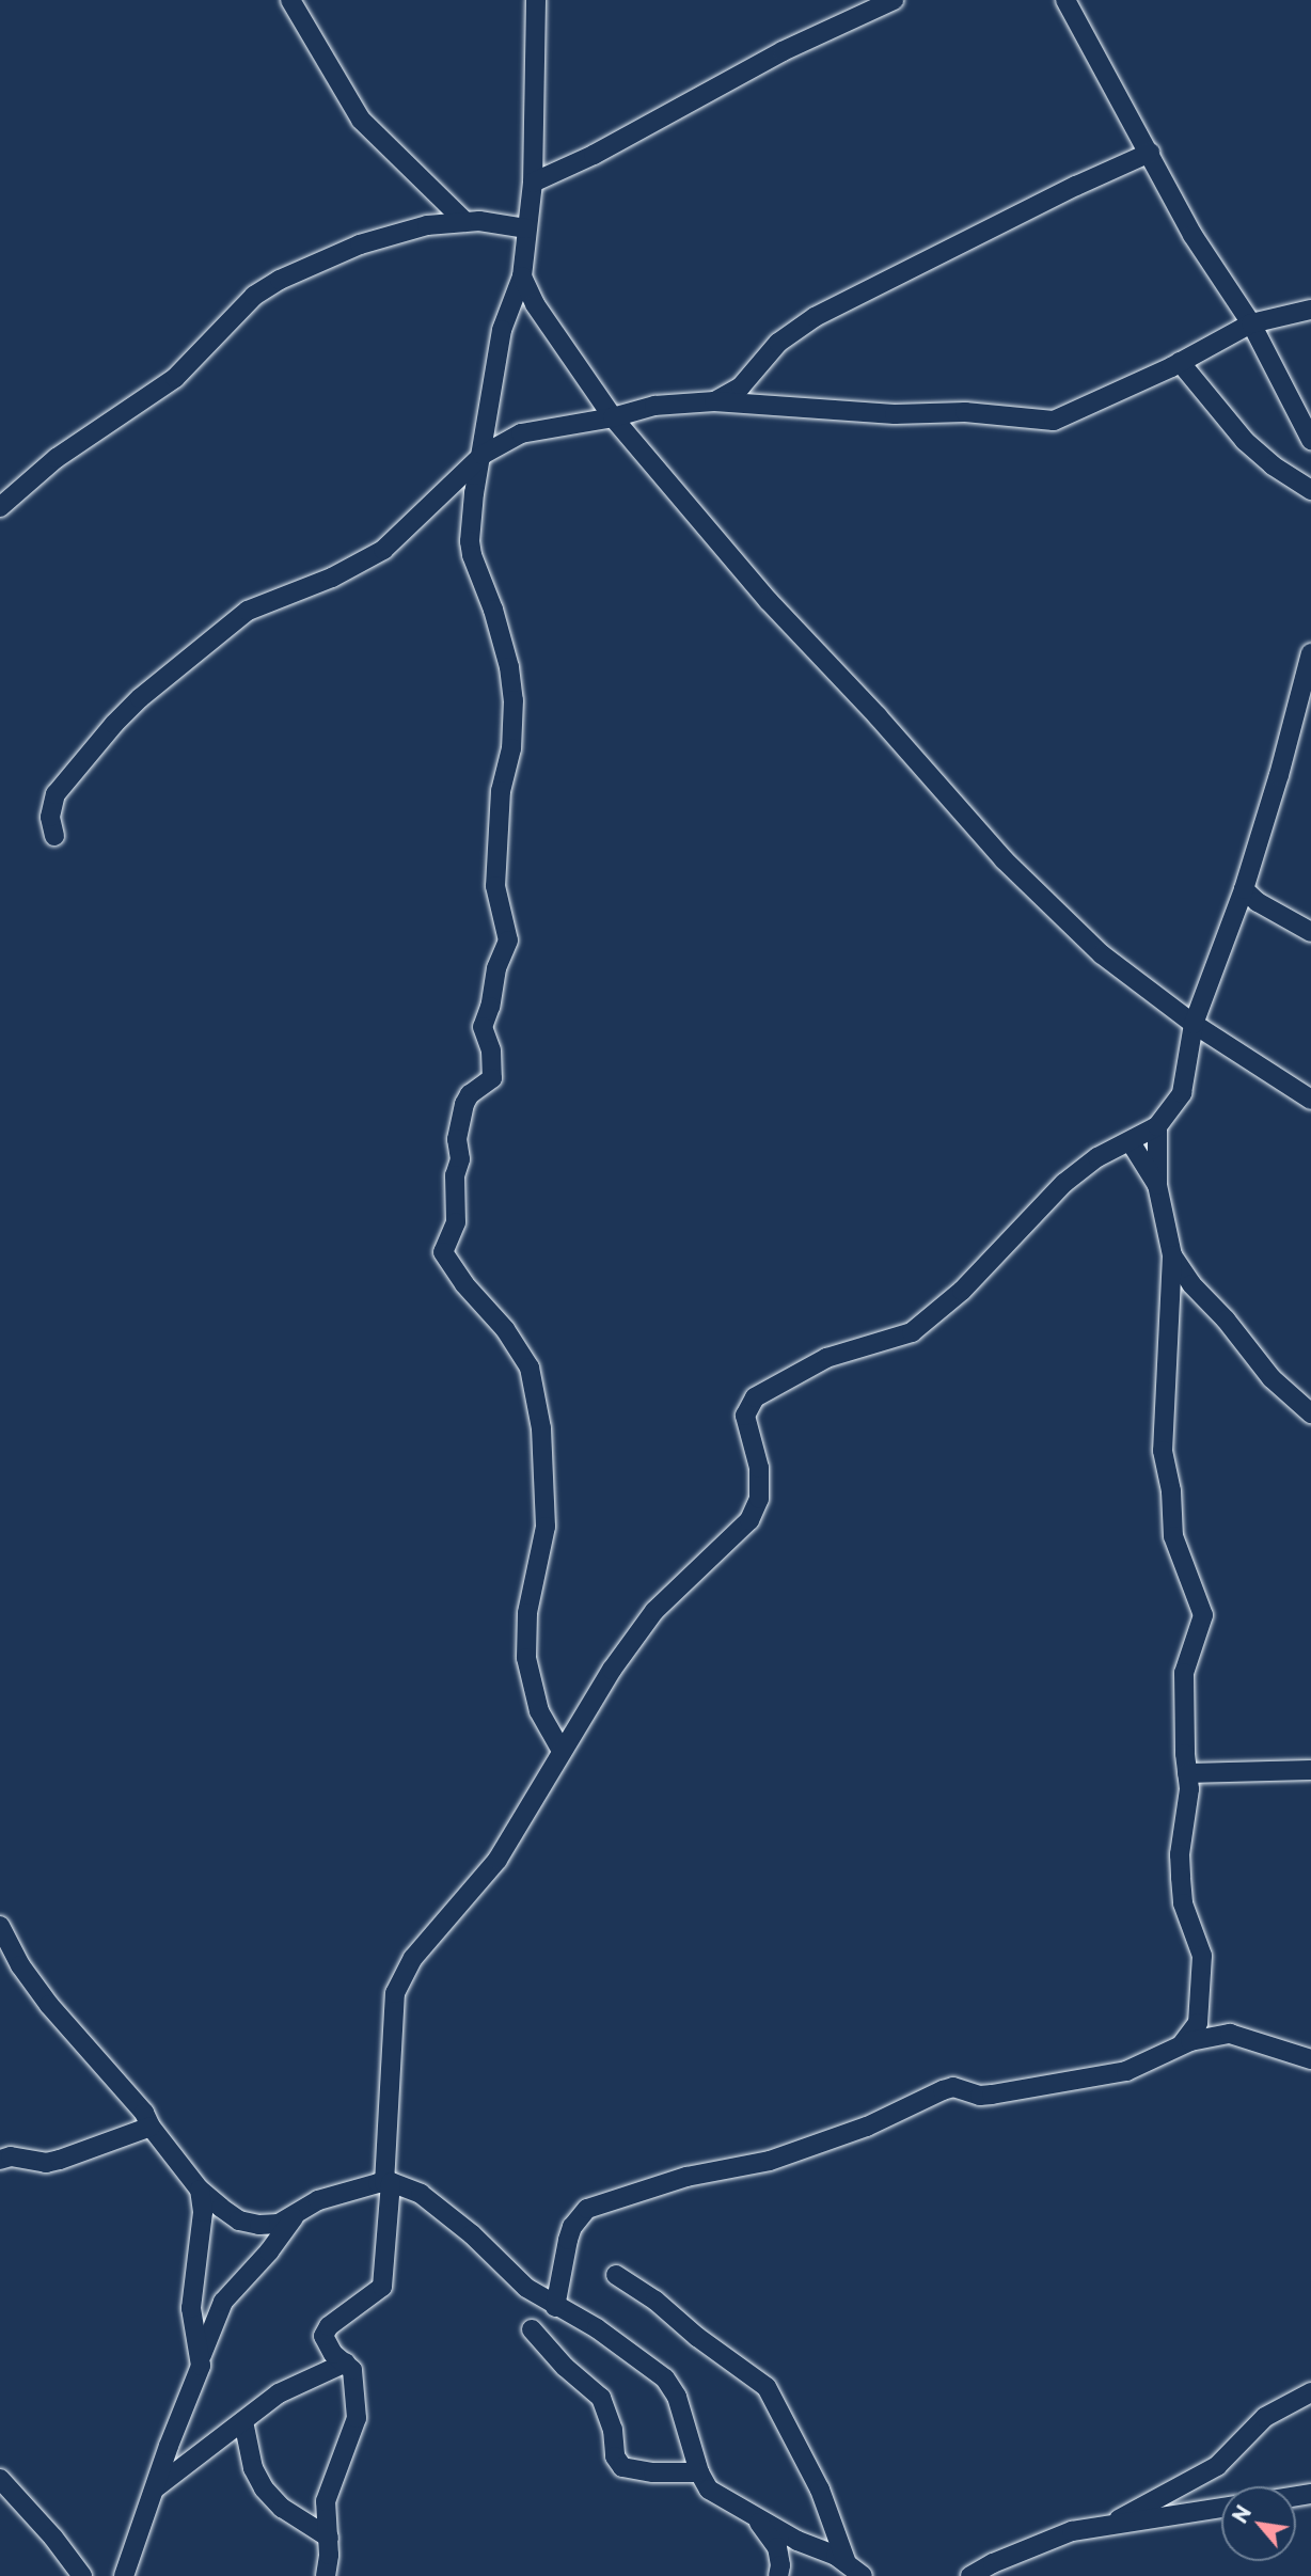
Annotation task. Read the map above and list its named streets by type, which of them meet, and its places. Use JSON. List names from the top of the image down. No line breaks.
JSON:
{"north":"top left"}
